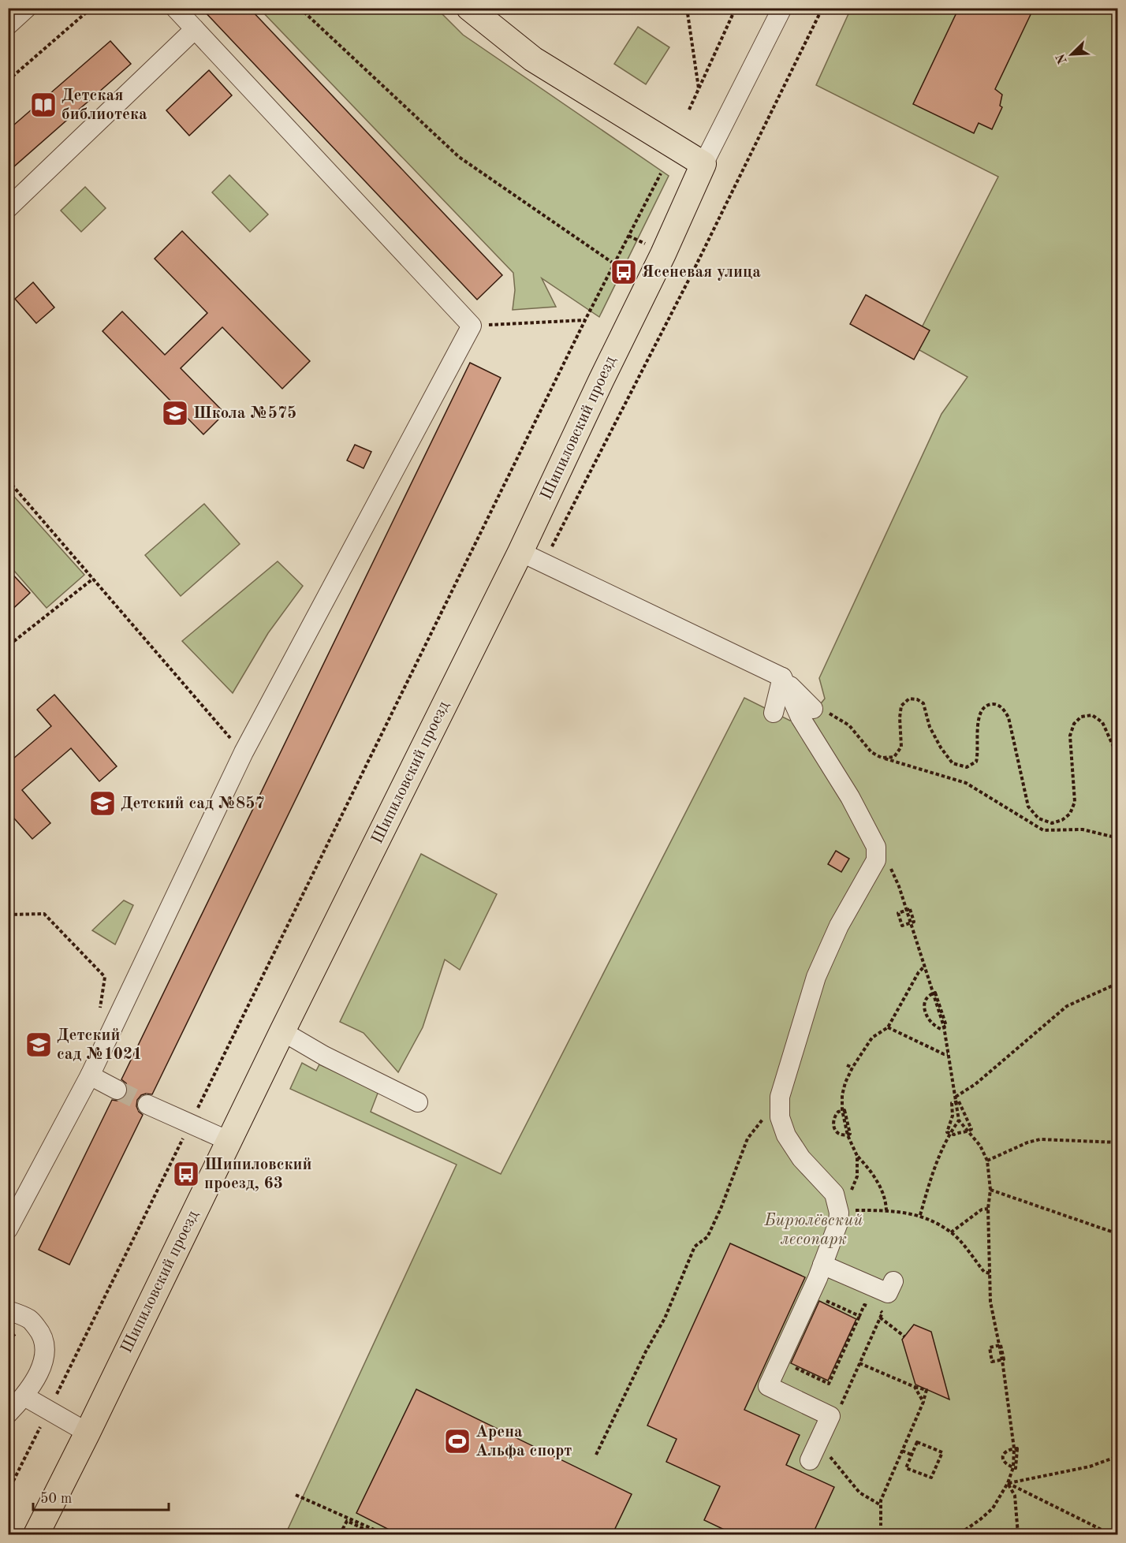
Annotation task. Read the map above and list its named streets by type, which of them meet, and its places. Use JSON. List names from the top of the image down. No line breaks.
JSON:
{"streets":{"main road":["Шипиловский проезд"]},"parks":["Бирюлёвский лесопарк"],"places":{"library":["Детская библиотека"],"bus stop":["Ясеневая улица","Шипиловский проезд, 63"],"school or university":["Школа №575","Детский сад №857","Детский сад №1021"],"sports":["Арена Альфа спорт"]},"scale_bar":"50 m","north":"bottom left"}
